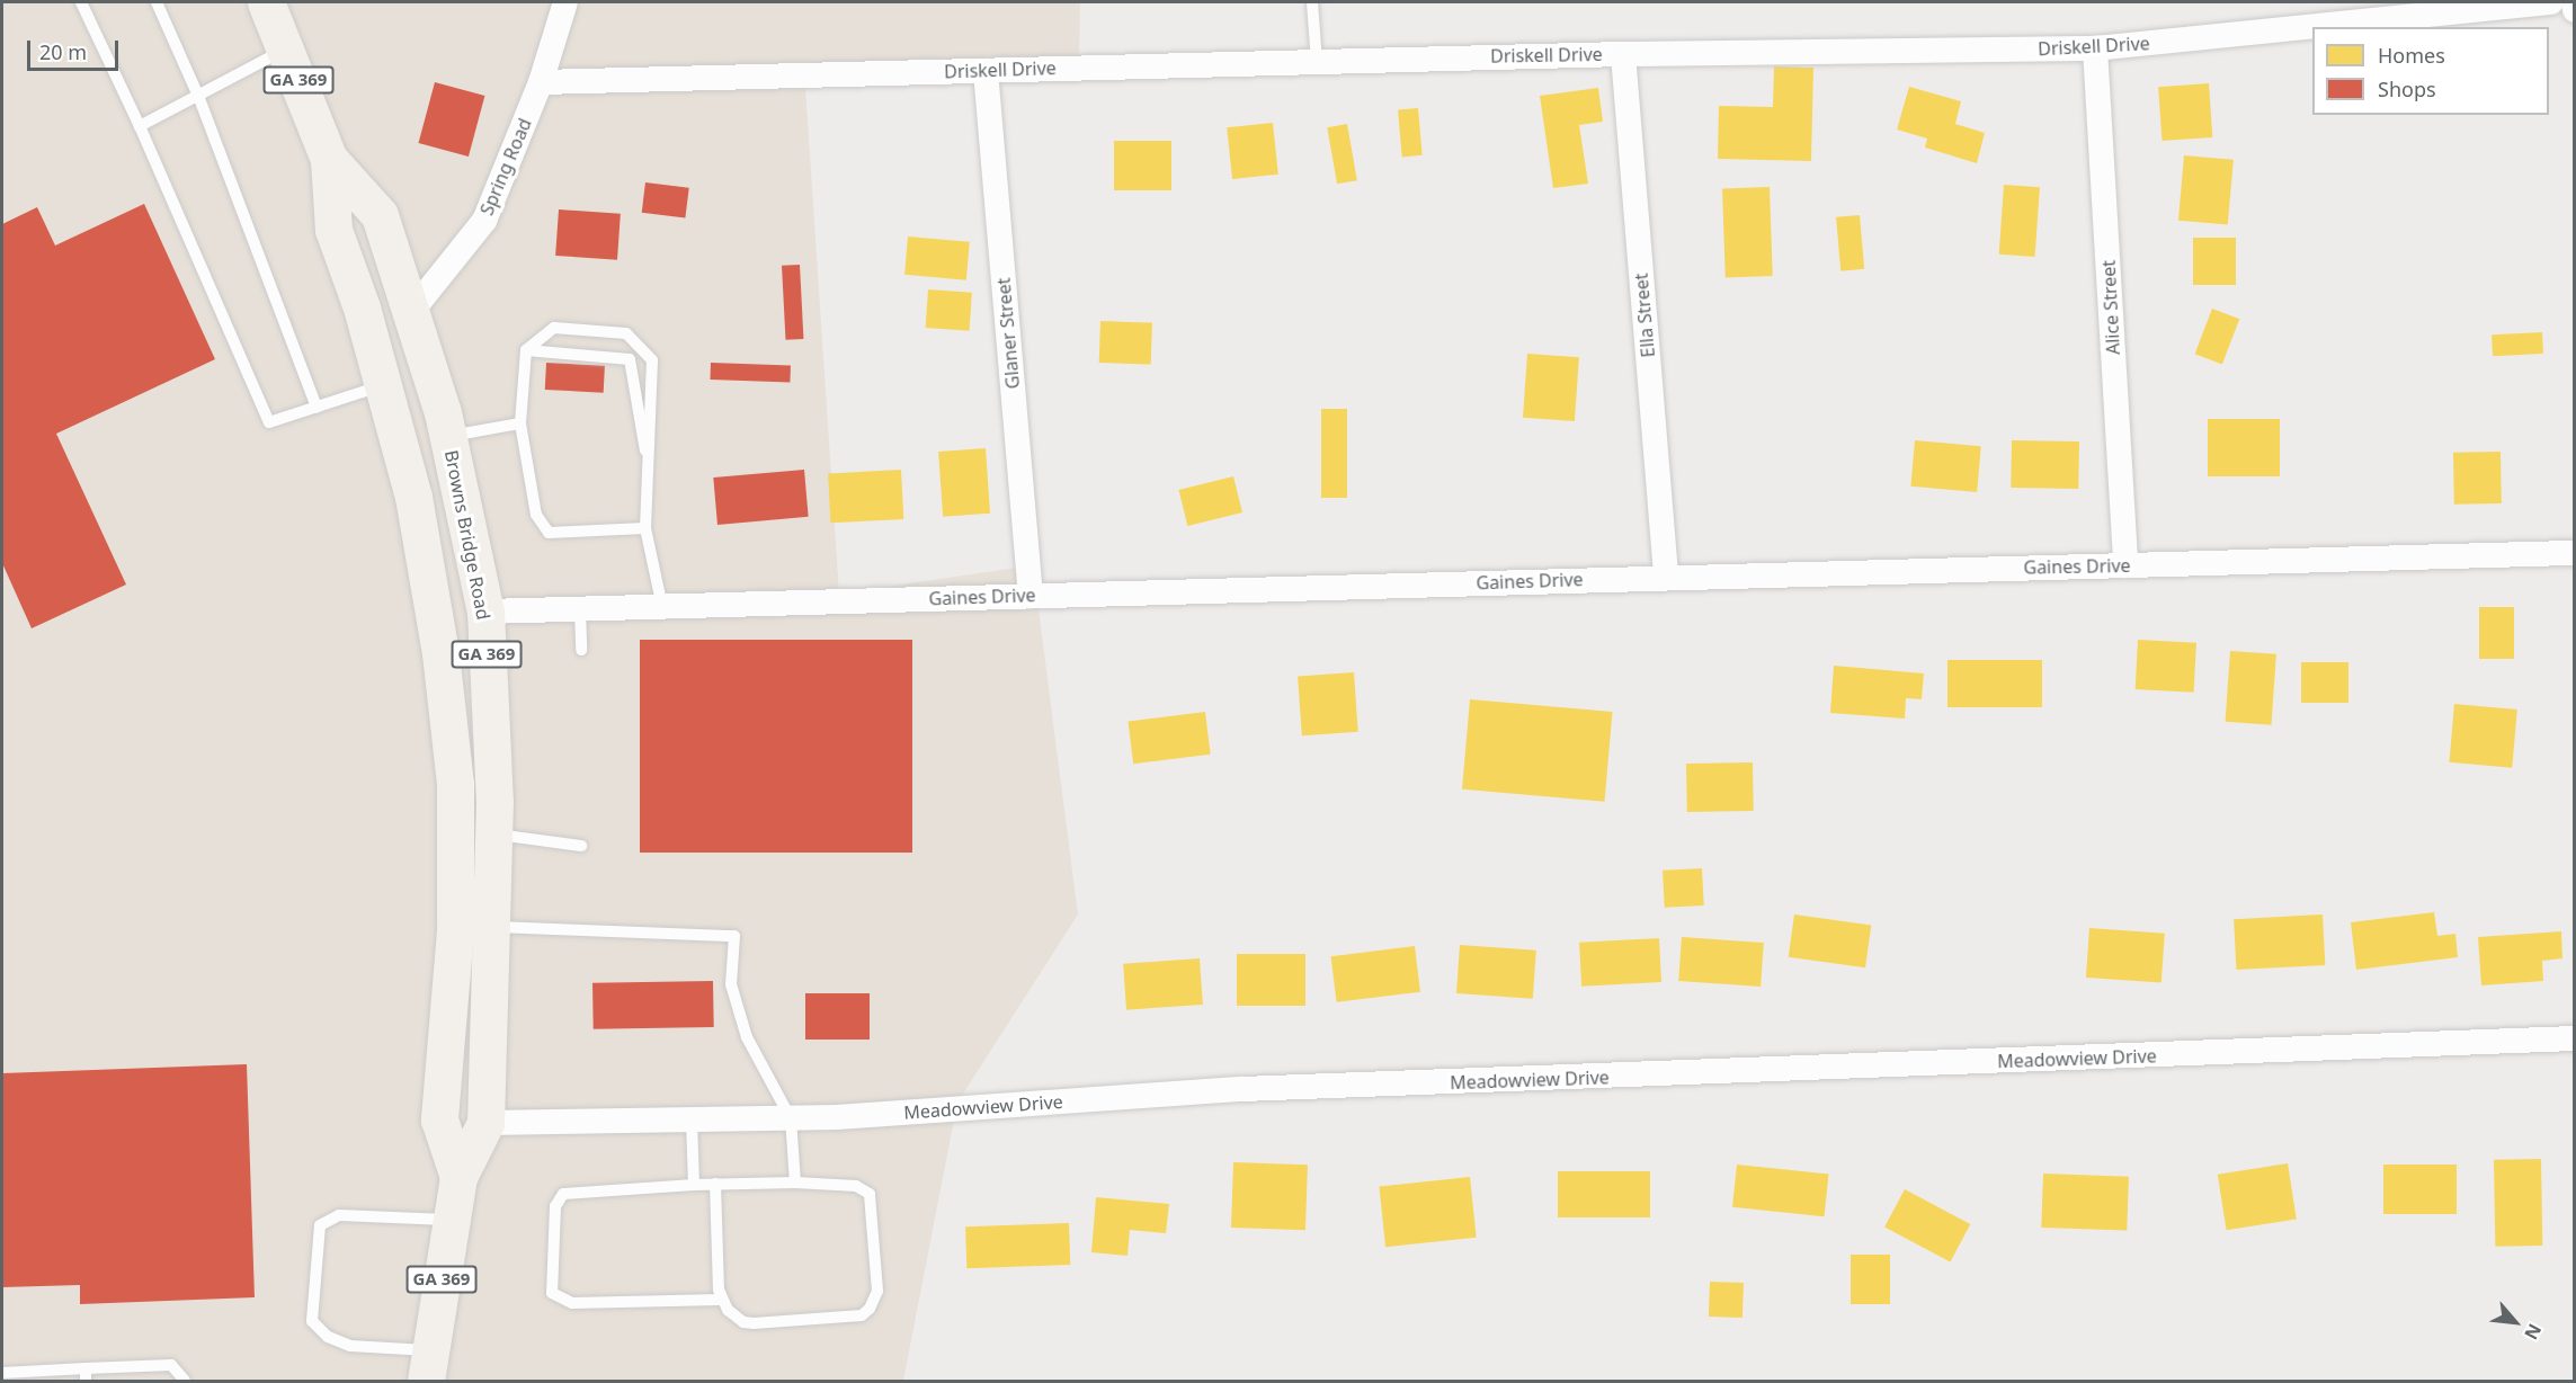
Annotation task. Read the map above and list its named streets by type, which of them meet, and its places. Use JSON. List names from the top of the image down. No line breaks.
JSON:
{"streets":{"main road":["GA 369","Browns Bridge Road"],"street":["Driskell Drive","Spring Road","Alice Street","Ella Street","Glaner Street","Gaines Drive","Meadowview Drive"]},"crossings":[["Driskell Drive","Spring Road"],["Driskell Drive","Alice Street"],["Driskell Drive","Ella Street"],["Driskell Drive","Glaner Street"],["Spring Road","Browns Bridge Road"],["Alice Street","Gaines Drive"],["Ella Street","Gaines Drive"],["Glaner Street","Gaines Drive"],["Browns Bridge Road","Gaines Drive"],["Browns Bridge Road","Meadowview Drive"]],"legend":["Homes","Shops"],"scale_bar":"20 m","north":"bottom right"}
